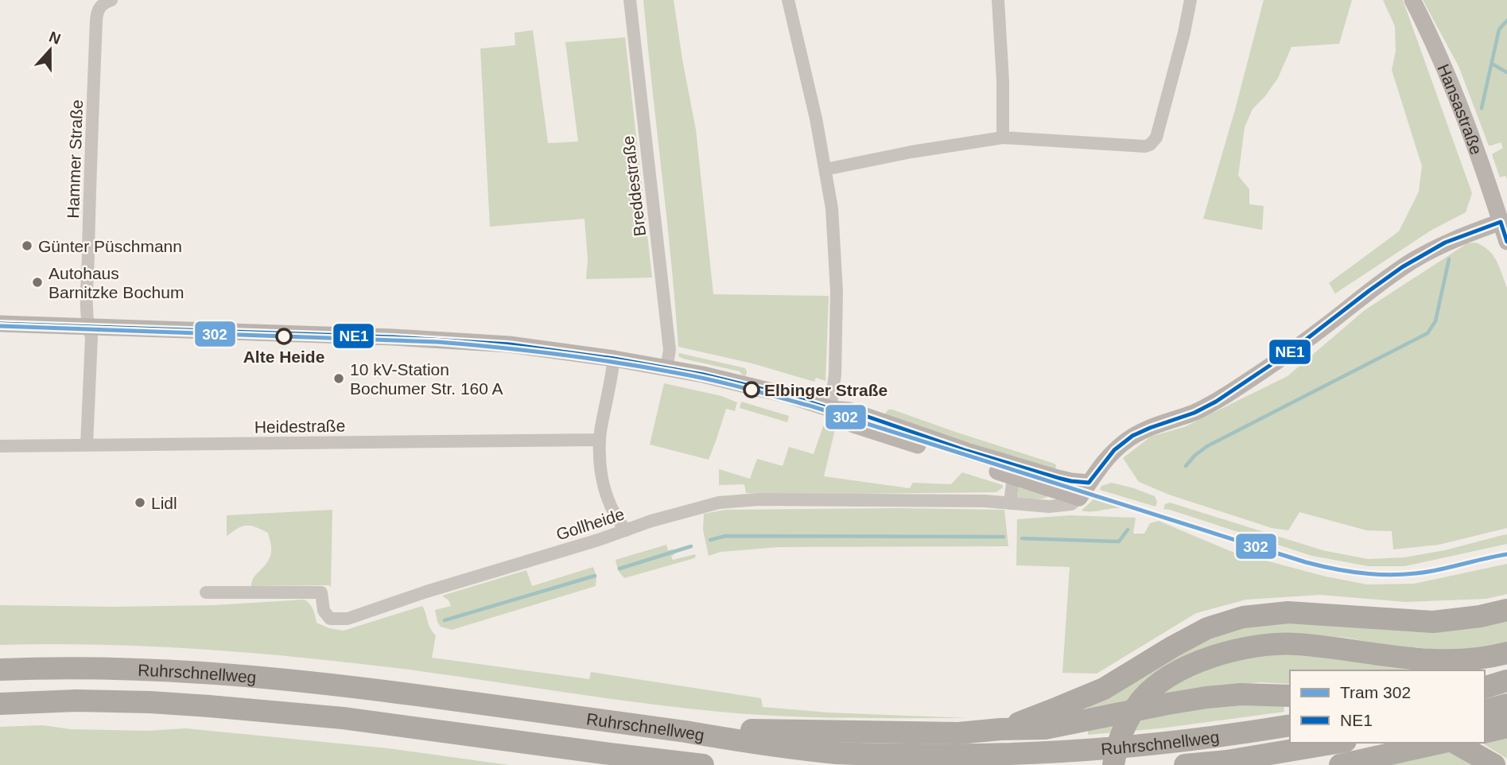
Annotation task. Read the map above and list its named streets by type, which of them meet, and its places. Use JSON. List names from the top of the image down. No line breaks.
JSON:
{"streets":{"highway":["Ruhrschnellweg"],"main road":["Hansastraße"],"street":["Hammer Straße","Breddestraße","Heidestraße","Gollheide"]},"places":["Günter Püschmann","Autohaus Barnitzke Bochum","Alte Heide","10 kV-Station Bochumer Str. 160 A","Elbinger Straße","Lidl"],"lines":["transit line NE1","tram line 302"],"legend":["Tram 302","NE1"],"north":"top"}
